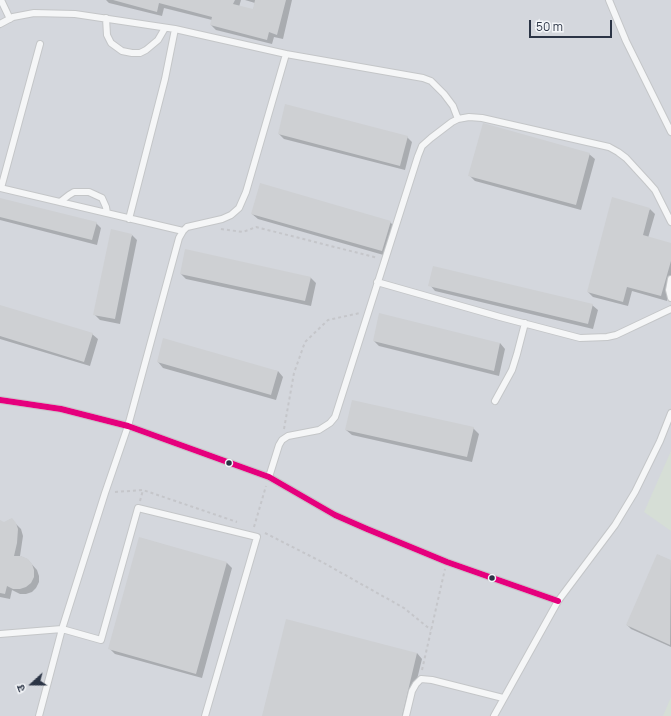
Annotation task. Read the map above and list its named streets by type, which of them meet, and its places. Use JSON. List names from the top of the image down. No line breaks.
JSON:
{"scale_bar":"50 m","north":"left"}
